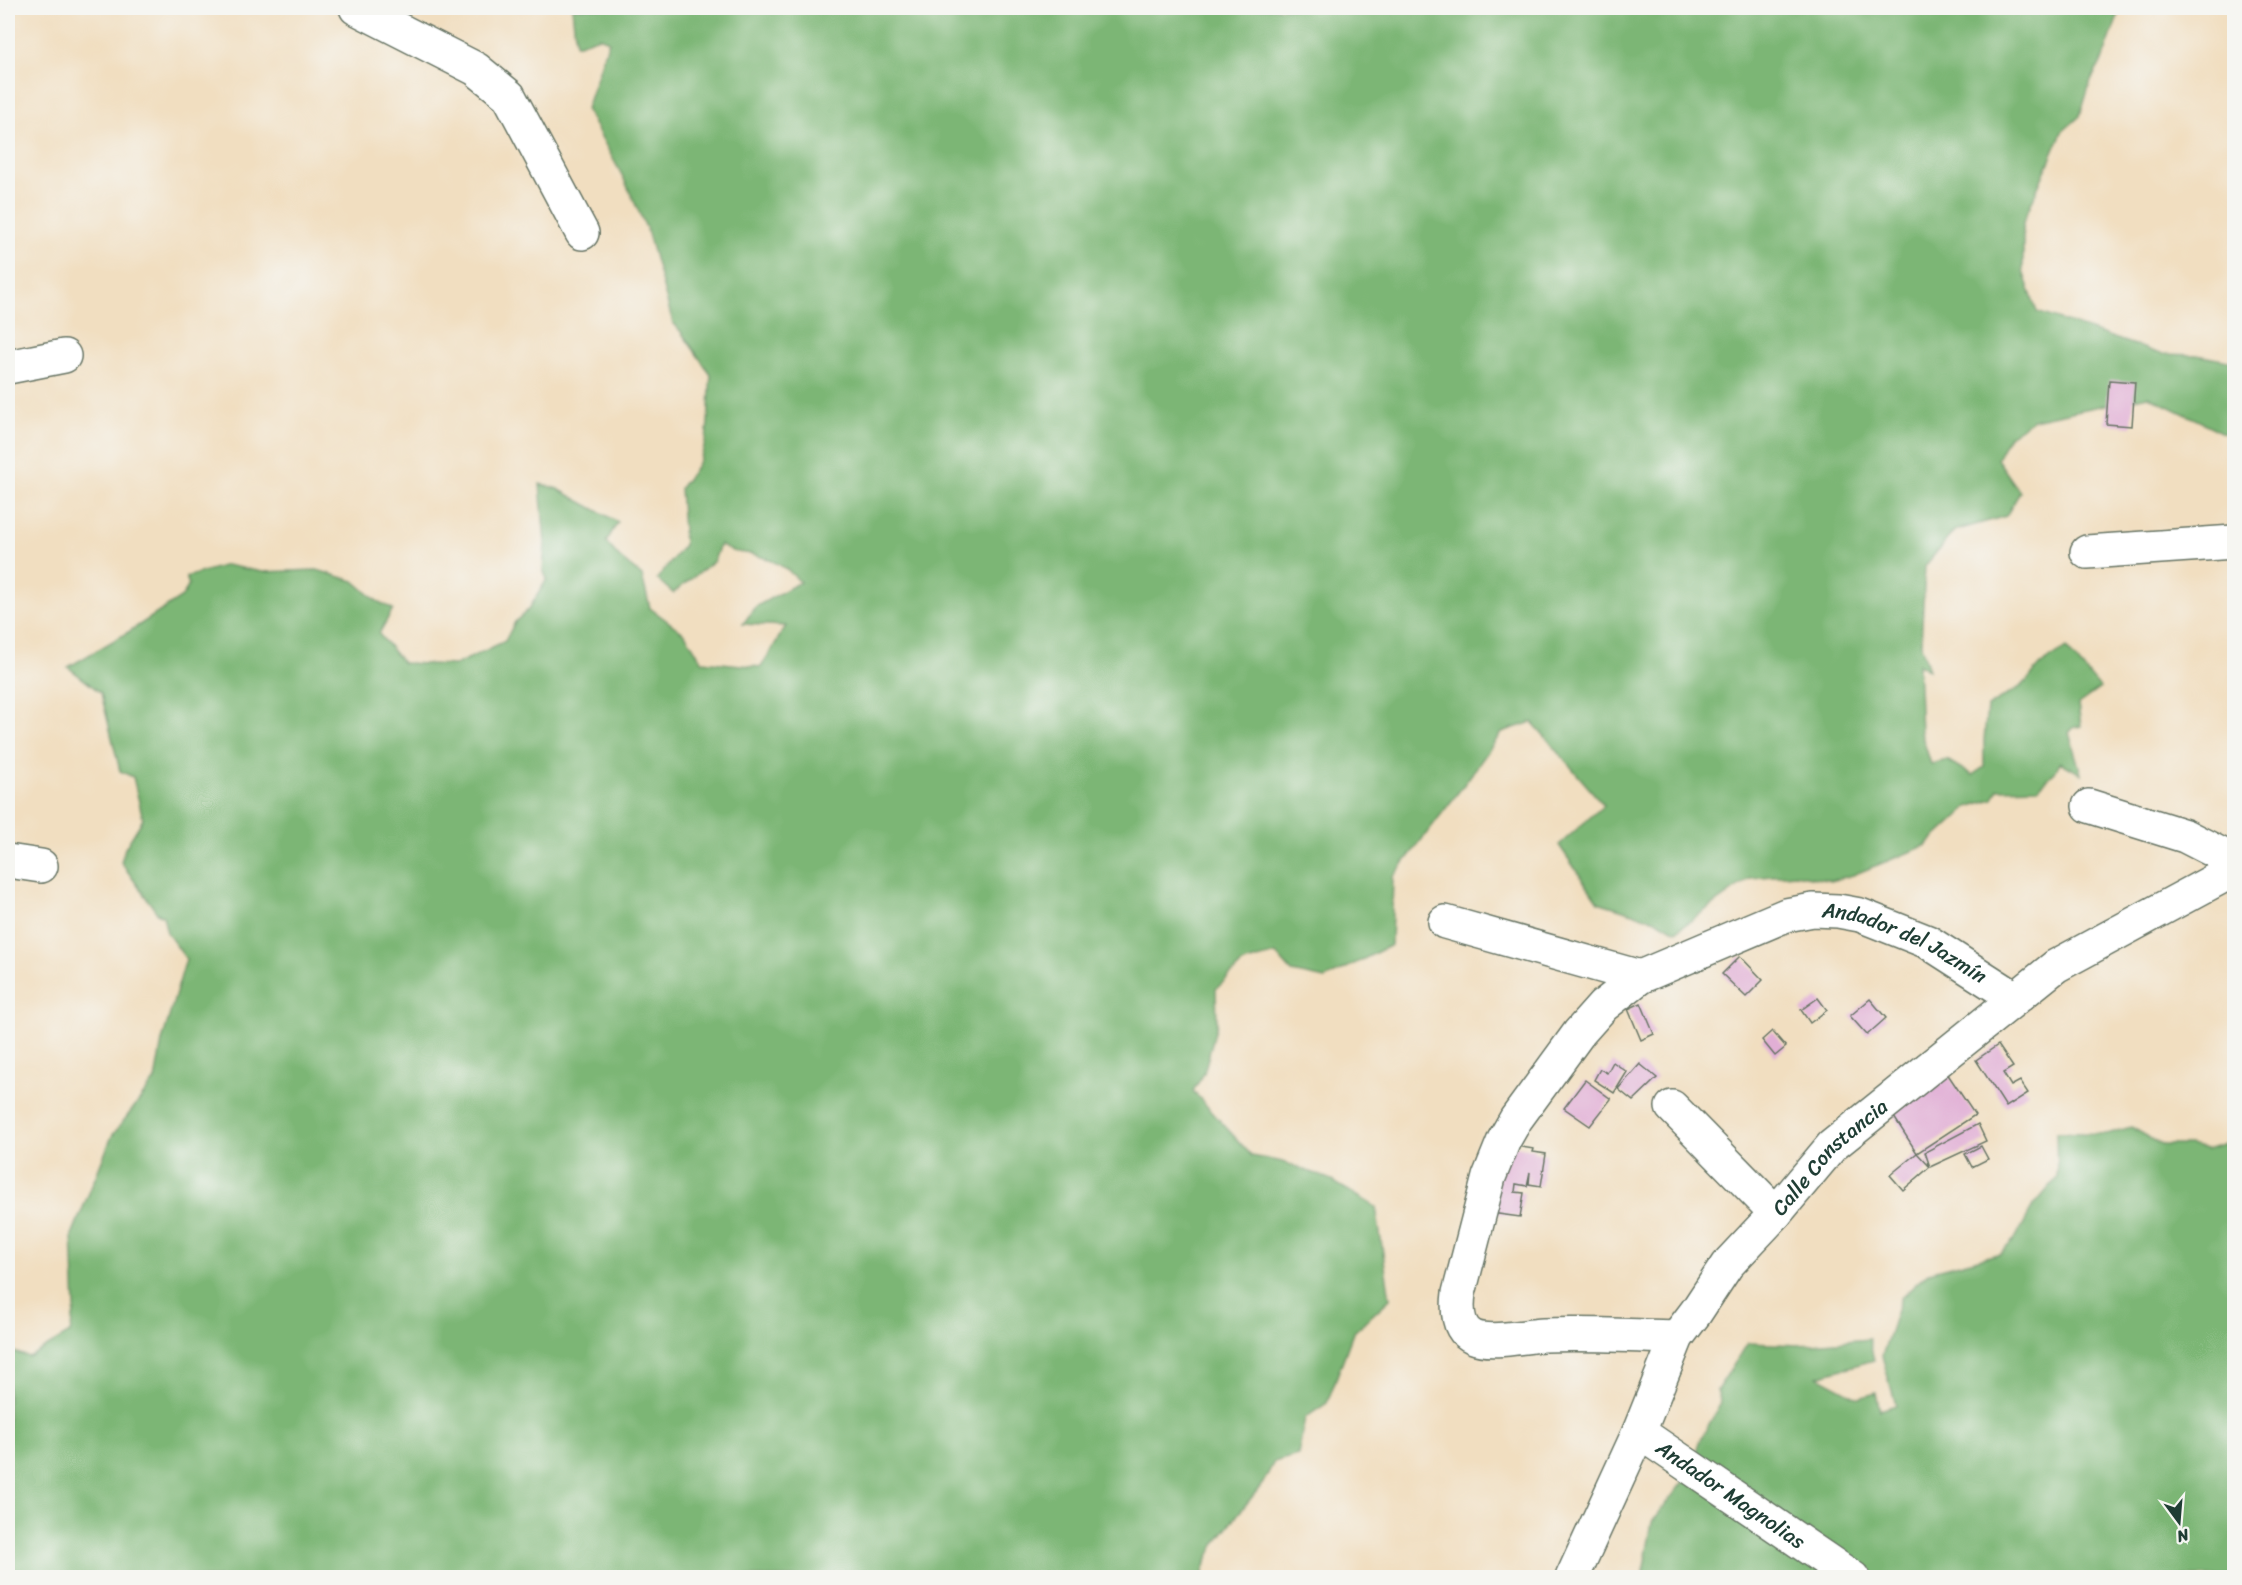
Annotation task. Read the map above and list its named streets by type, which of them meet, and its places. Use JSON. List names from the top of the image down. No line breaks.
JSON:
{"streets":{"street":["Andador del Jazmín","Calle Constancia","Andador Magnolias"]},"crossings":[["Andador del Jazmín","Calle Constancia"],["Calle Constancia","Andador Magnolias"]],"north":"bottom"}
